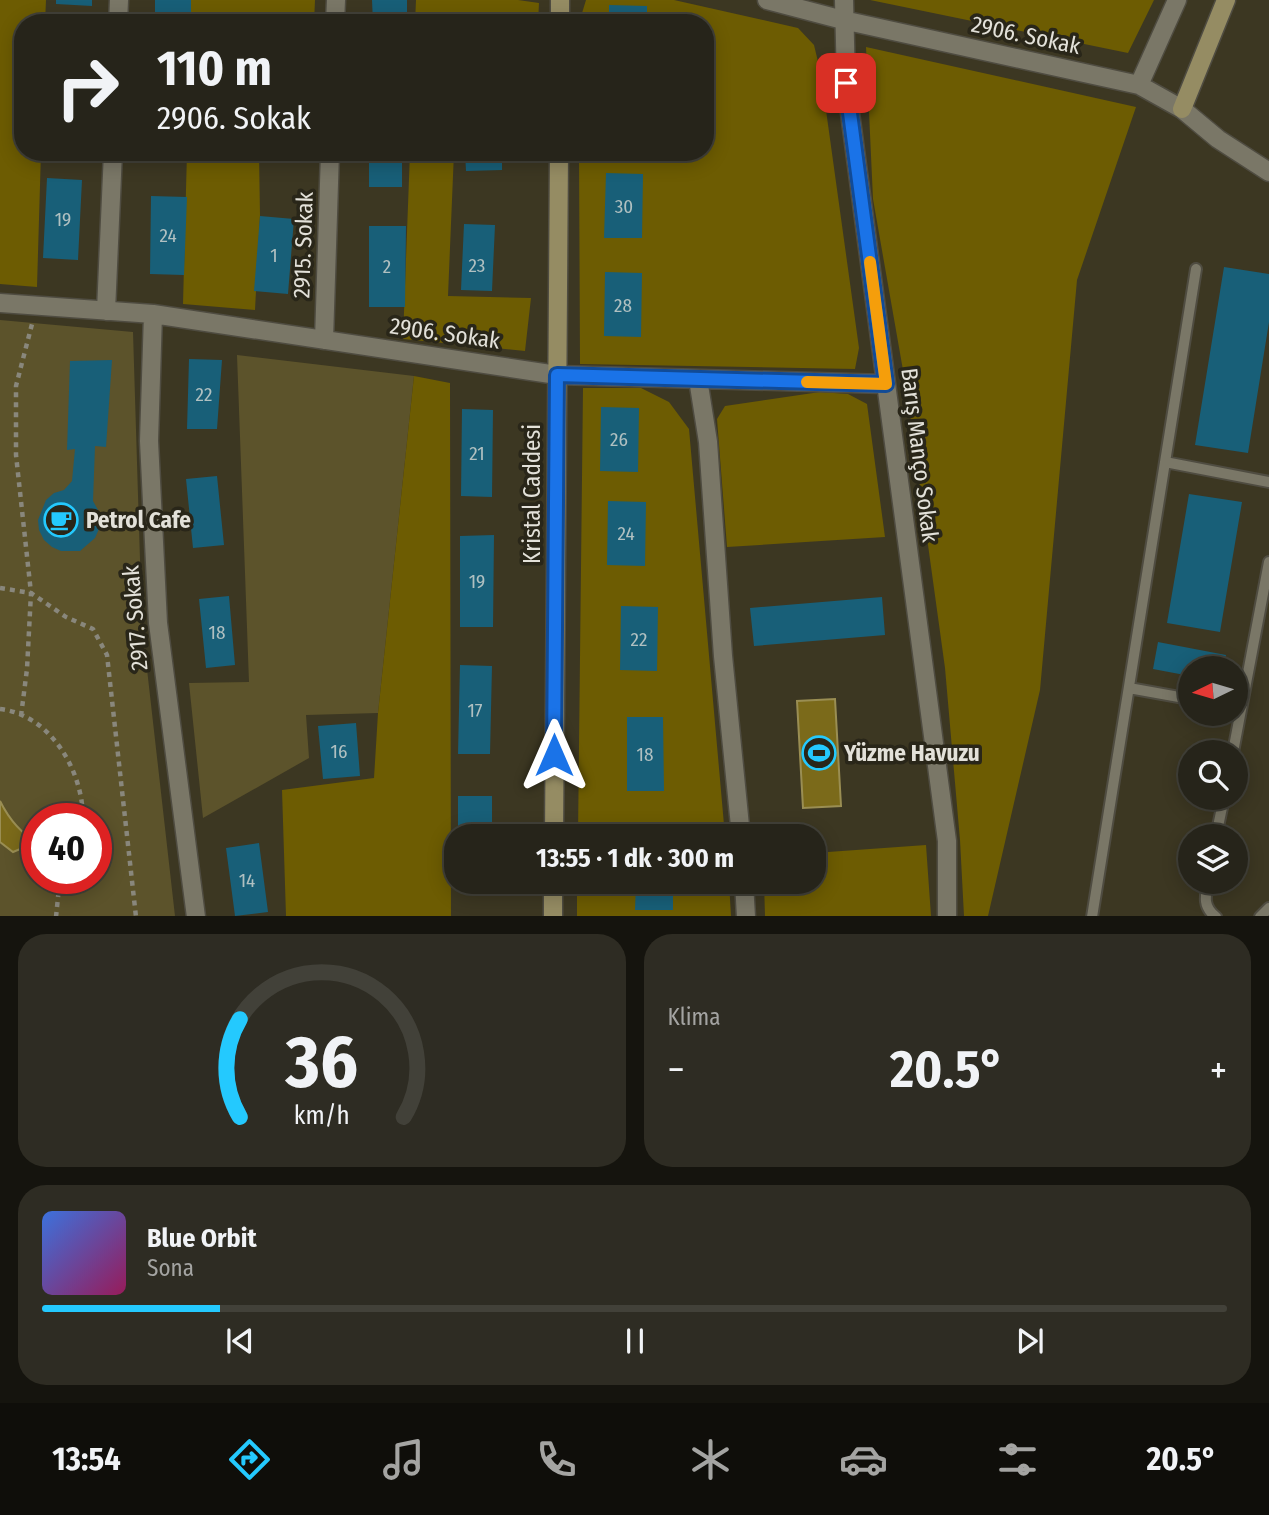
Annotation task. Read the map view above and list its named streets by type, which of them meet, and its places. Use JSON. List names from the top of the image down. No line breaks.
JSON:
{"streets":{"street":["2906. Sokak","2915. Sokak","Barış Manço Sokak","Kristal Caddesi","2917. Sokak"]},"crossings":[["2906. Sokak","2915. Sokak"],["2906. Sokak","Barış Manço Sokak"],["2906. Sokak","Kristal Caddesi"],["2906. Sokak","2917. Sokak"]],"places":{"cafe":["Petrol Cafe"],"sports":["Yüzme Havuzu"]},"house_numbers":["30","19","24","1","23","2","28","22","26","21","24","19","18","22","17","16","18","14"],"north":"left","page":{"turn":["110 m","2906. Sokak"],"limit":"40","trip":"13:55 · 1 dk · 300 m","tile":"Klima","heat":["−","20.5°","+"],"song":["Blue Orbit","Sona"],"tabs":["13:54","20.5°"],"gauge":["36","km/h"]}}
